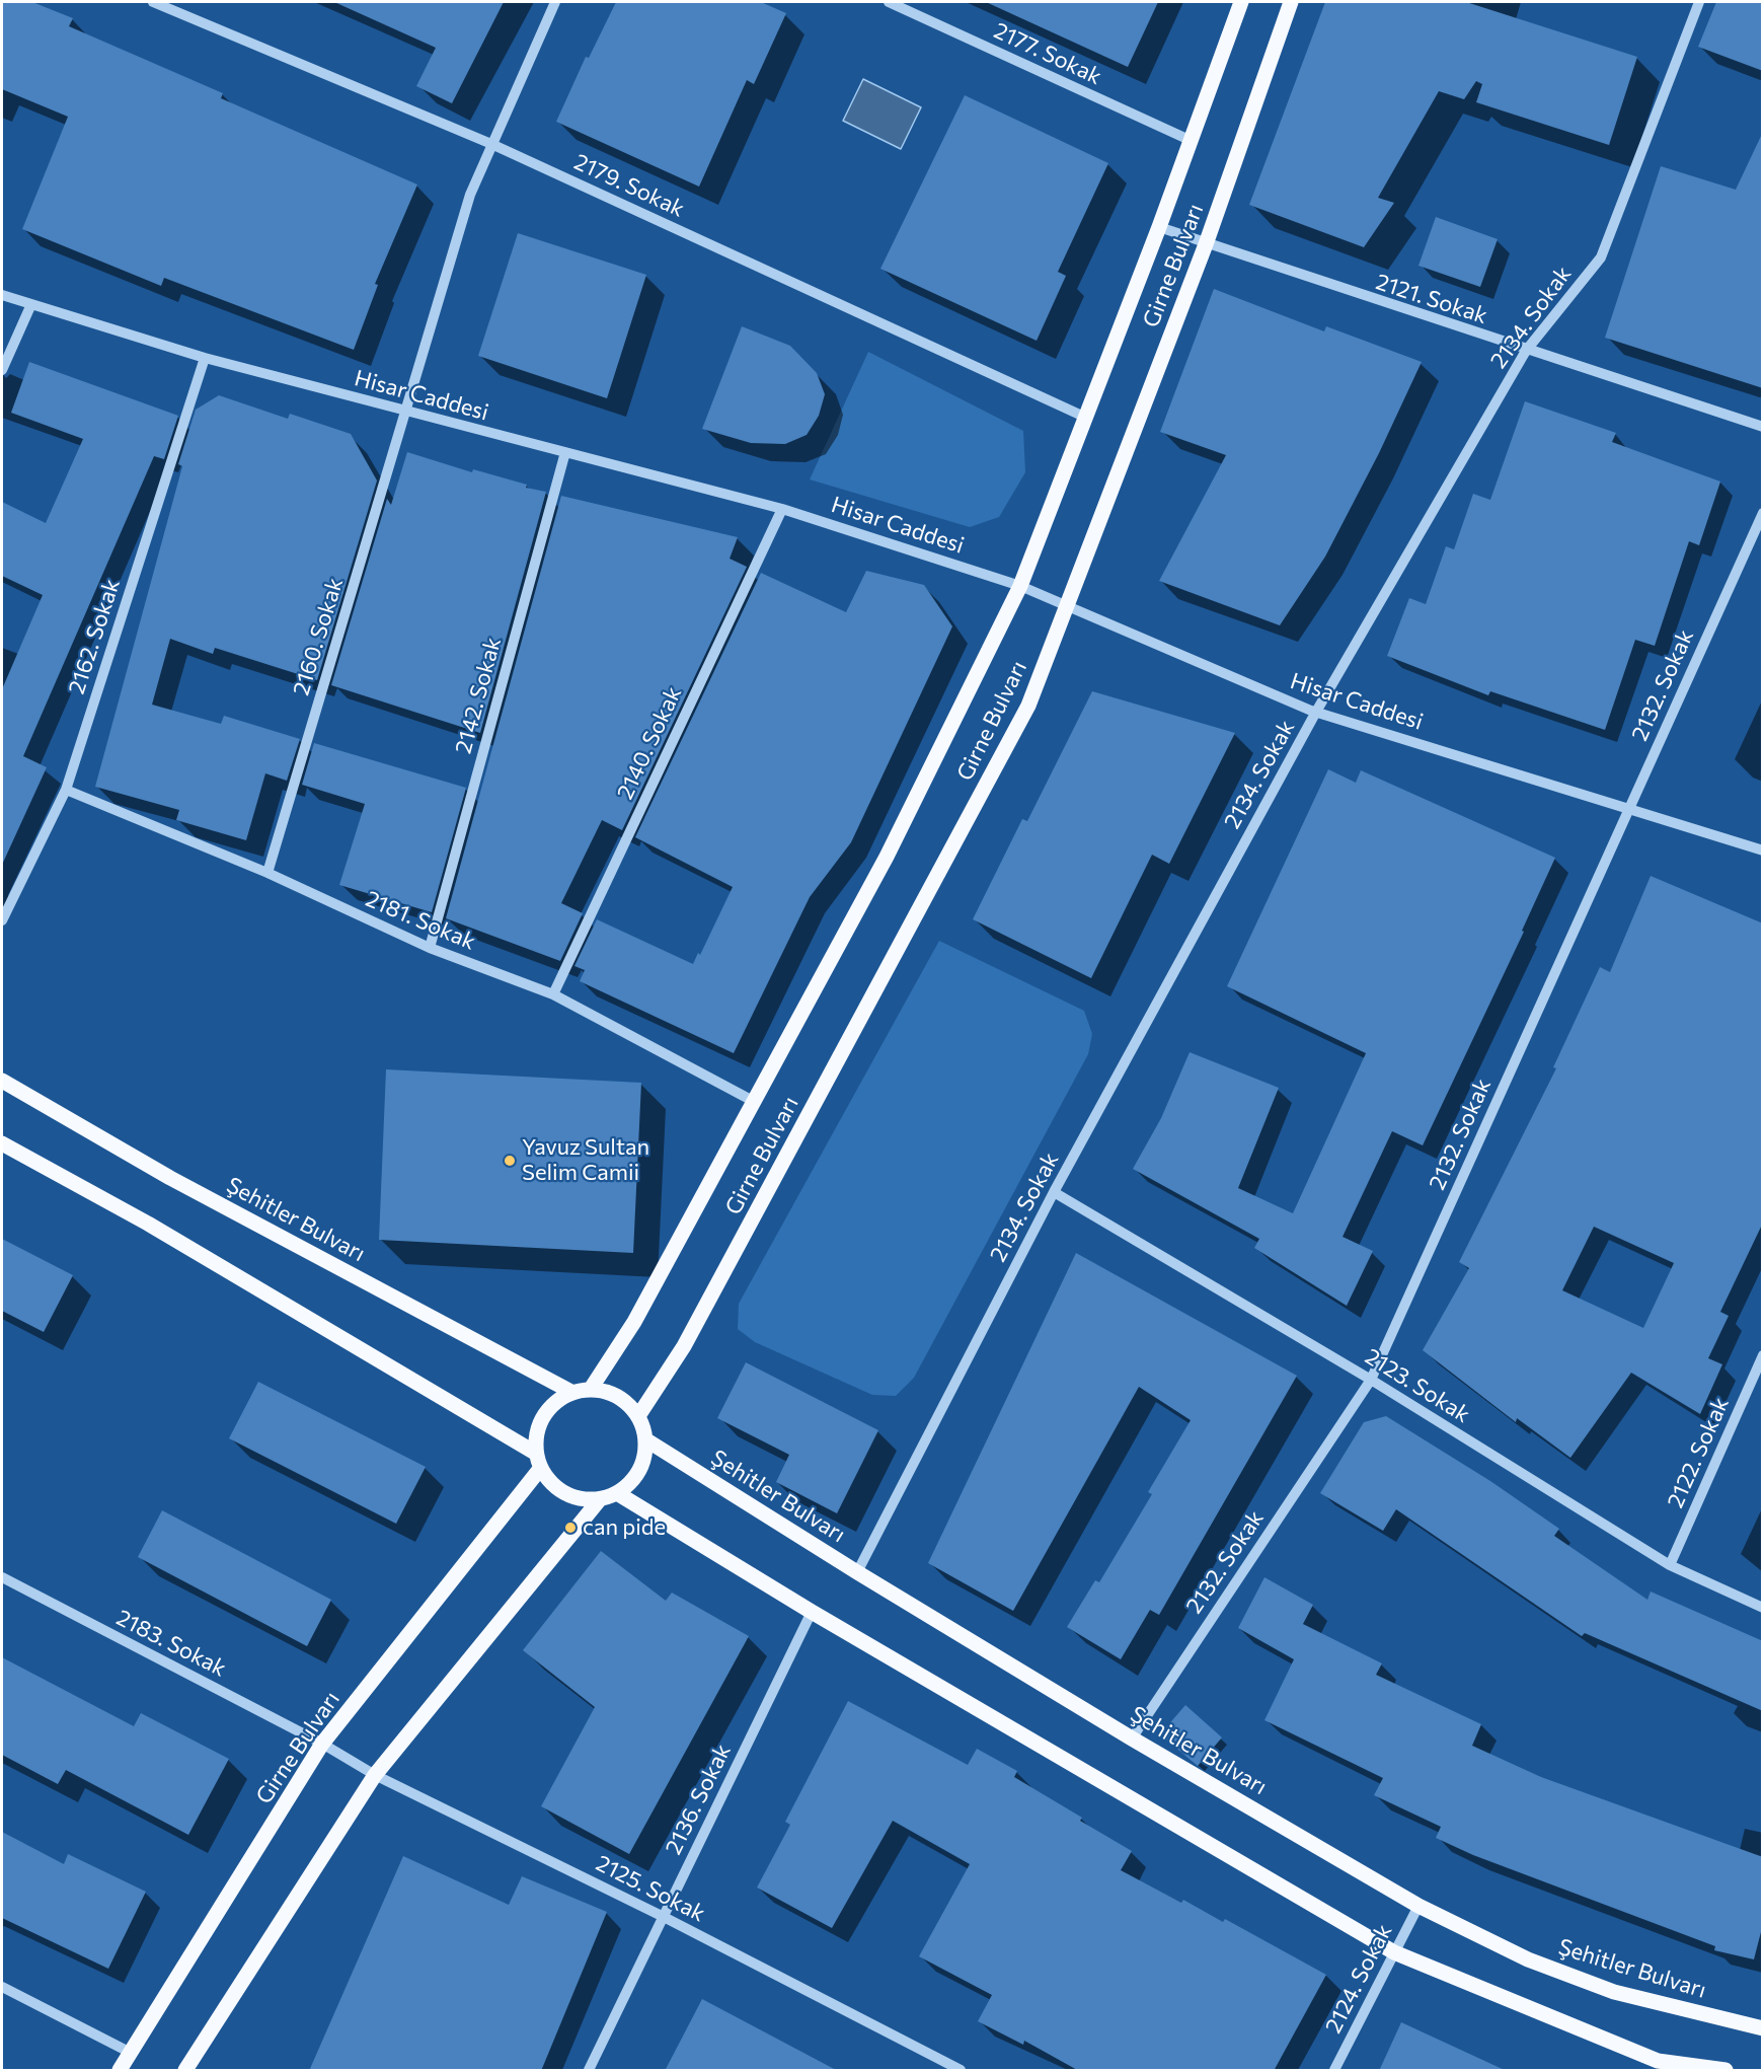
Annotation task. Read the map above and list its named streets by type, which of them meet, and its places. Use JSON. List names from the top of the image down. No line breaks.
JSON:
{"streets":{"main road":["Girne Bulvarı","Şehitler Bulvarı"],"street":["2177. Sokak","2179. Sokak","2121. Sokak","2134. Sokak","Hisar Caddesi","2162. Sokak","2160. Sokak","2132. Sokak","2142. Sokak","2140. Sokak","2181. Sokak","2123. Sokak","2122. Sokak","2183. Sokak","2136. Sokak","2125. Sokak","2124. Sokak"]},"crossings":[["2177. Sokak","Girne Bulvarı"],["2179. Sokak","Girne Bulvarı"],["2179. Sokak","2160. Sokak"],["Girne Bulvarı","2121. Sokak"],["Girne Bulvarı","Hisar Caddesi"],["Girne Bulvarı","2181. Sokak"],["Girne Bulvarı","Şehitler Bulvarı"],["Girne Bulvarı","2183. Sokak"],["Girne Bulvarı","2125. Sokak"],["2121. Sokak","2134. Sokak"],["2134. Sokak","Hisar Caddesi"],["2134. Sokak","Şehitler Bulvarı"],["2134. Sokak","2123. Sokak"],["Hisar Caddesi","2162. Sokak"],["Hisar Caddesi","2160. Sokak"],["Hisar Caddesi","2132. Sokak"],["Hisar Caddesi","2142. Sokak"],["Hisar Caddesi","2140. Sokak"],["2162. Sokak","2181. Sokak"],["2160. Sokak","2181. Sokak"],["2132. Sokak","Şehitler Bulvarı"],["2132. Sokak","2123. Sokak"],["2142. Sokak","2181. Sokak"],["2140. Sokak","2181. Sokak"],["Şehitler Bulvarı","2124. Sokak"],["2123. Sokak","2122. Sokak"],["2183. Sokak","2125. Sokak"],["2136. Sokak","2125. Sokak"]],"places":["Yavuz Sultan Selim Camii","can pide"]}
